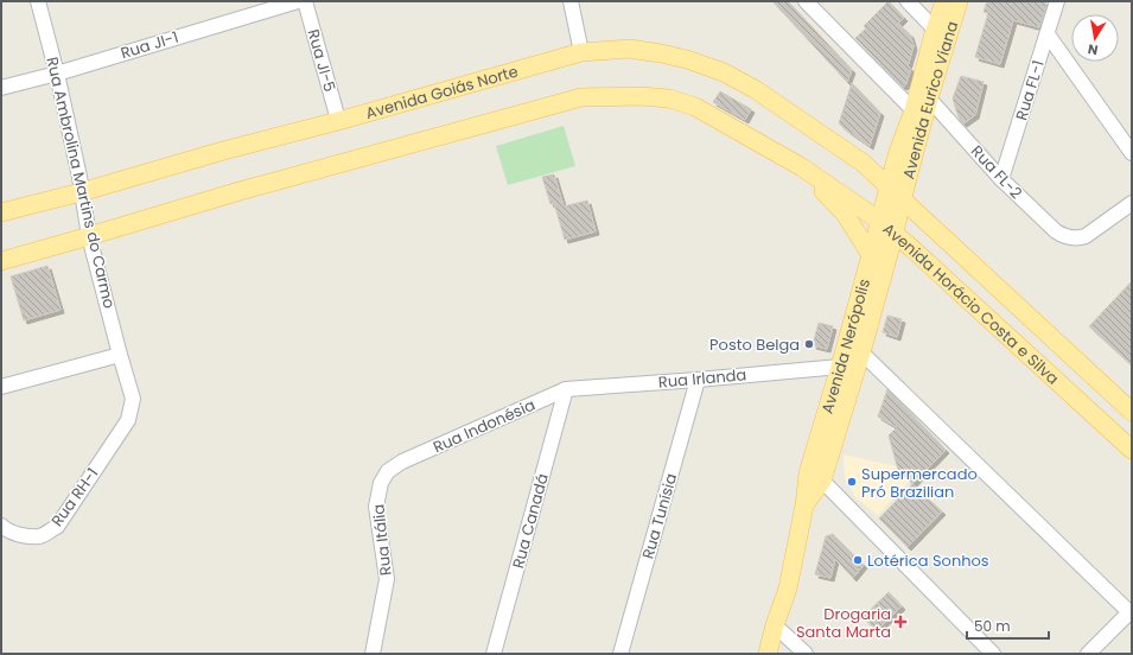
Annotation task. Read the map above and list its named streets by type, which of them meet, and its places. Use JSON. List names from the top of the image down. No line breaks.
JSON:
{"streets":{"main road":["Avenida Goiás Norte","Avenida Eurico Viana","Avenida Horácio Costa e Silva","Avenida Nerópolis"],"street":["Rua JI-1","Rua JI-5","Rua FL-1","Rua FL-2","Rua Ambrolina Martins do Carmo","Rua Irlanda","Rua Indonésia","Rua RH-1","Rua Tunísia","Rua Canadá","Rua Itália"]},"crossings":[["Rua JI-1","Rua Ambrolina Martins do Carmo"],["Rua JI-5","Avenida Goiás Norte"],["Rua FL-1","Rua FL-2"],["Avenida Goiás Norte","Rua Ambrolina Martins do Carmo"],["Avenida Goiás Norte","Avenida Horácio Costa e Silva"],["Avenida Eurico Viana","Rua FL-2"],["Avenida Eurico Viana","Avenida Horácio Costa e Silva"],["Avenida Eurico Viana","Avenida Nerópolis"],["Rua Ambrolina Martins do Carmo","Rua RH-1"],["Avenida Horácio Costa e Silva","Avenida Nerópolis"],["Avenida Nerópolis","Rua Irlanda"],["Rua Irlanda","Rua Indonésia"],["Rua Irlanda","Rua Tunísia"],["Rua Irlanda","Rua Canadá"],["Rua Indonésia","Rua Canadá"],["Rua Indonésia","Rua Itália"]],"places":{"other":["Posto Belga","Supermercado Pró Brazilian","Lotérica Sonhos"],"health":["Drogaria Santa Marta"]},"scale_bar":"50 m","north":"bottom"}
